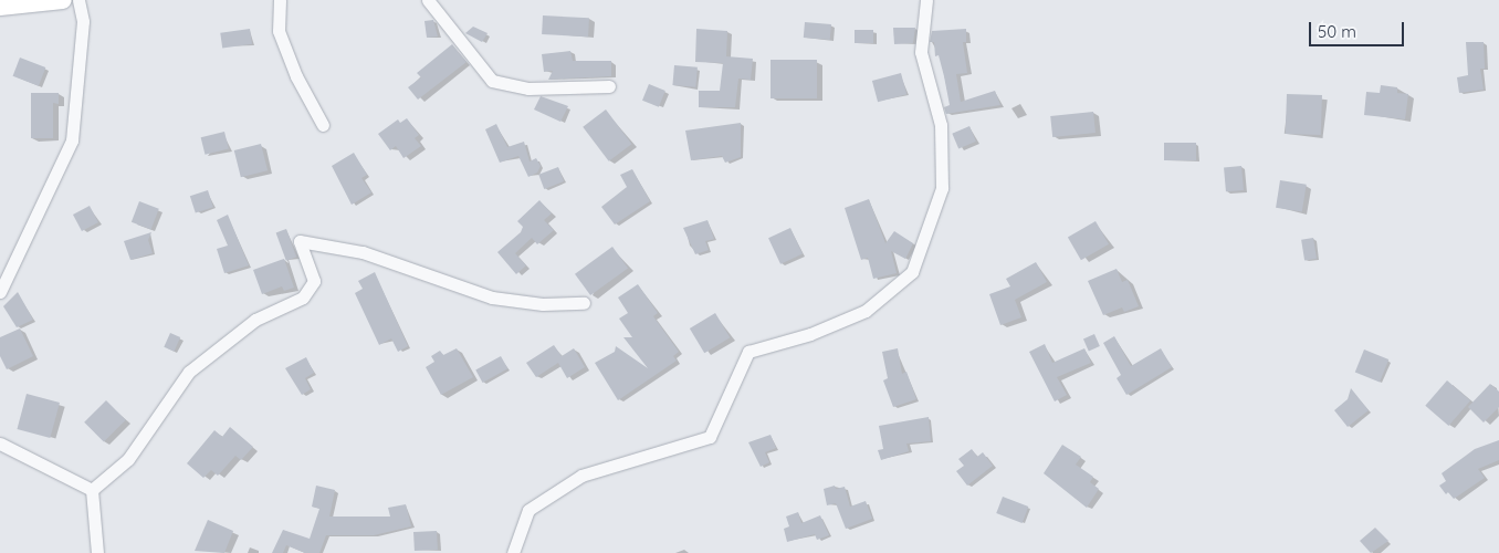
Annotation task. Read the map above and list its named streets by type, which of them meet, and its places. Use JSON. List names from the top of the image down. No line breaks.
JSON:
{"scale_bar":"50 m"}
